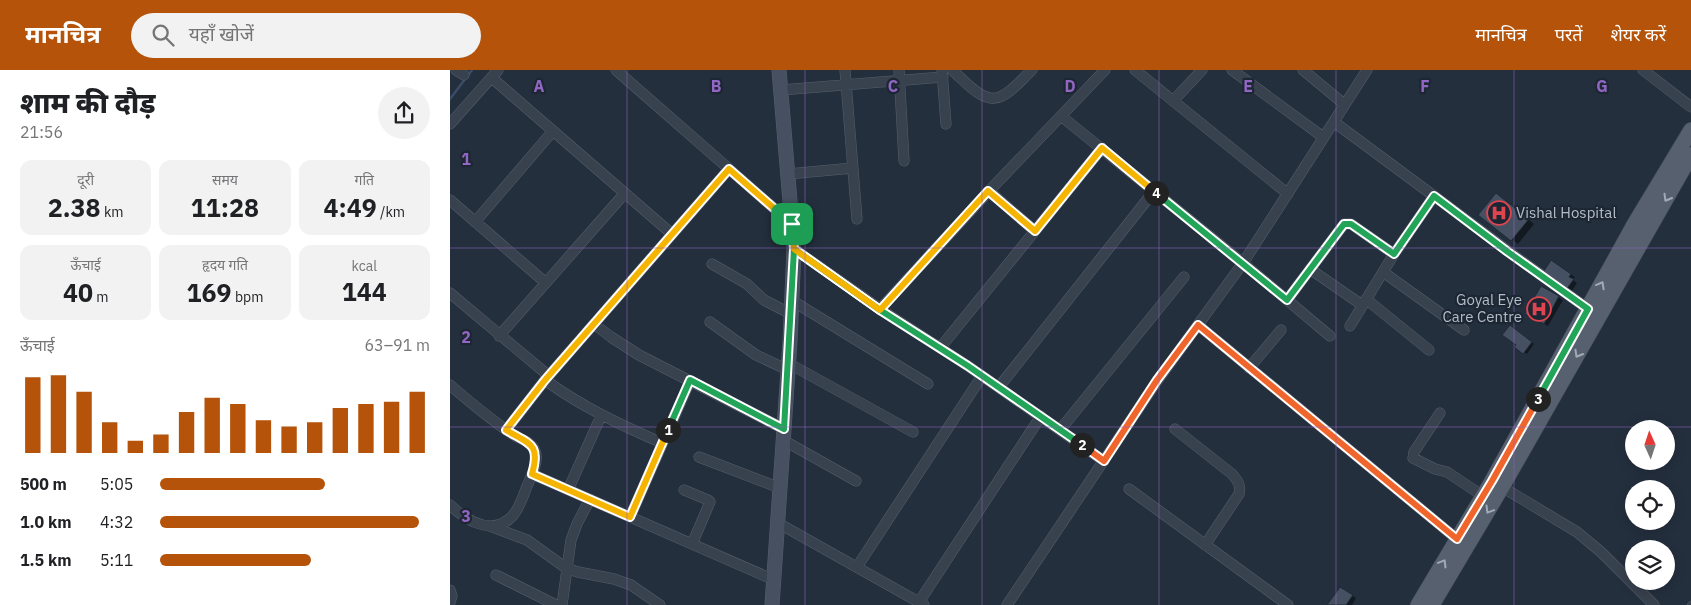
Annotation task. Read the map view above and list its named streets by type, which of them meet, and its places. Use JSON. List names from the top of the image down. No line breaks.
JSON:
{"places":{"hospital":["Vishal Hospital","Goyal Eye Care Centre"]},"north":"top","page":{"header":"मानचित्र","search":"यहाँ खोजें","nav":["मानचित्र","परतें","शेयर करें"],"heading":["शाम की दौड़","21:56"],"stats":[["दूरी","2.38 km"],["समय","11:28"],["गति","4:49 /km"],["ऊँचाई","40 m"],["हृदय गति","169 bpm"],["kcal","144"]],"pins":["4","3","1","2"],"chart":["ऊँचाई","63–91 m"],"list":[{"name":"500 m","note":"5:05"},{"name":"1.0 km","note":"4:32"},{"name":"1.5 km","note":"5:11"}]},"grid":{"columns":["A","B","C","D","E","F","G"],"rows":["1","2","3"]}}
